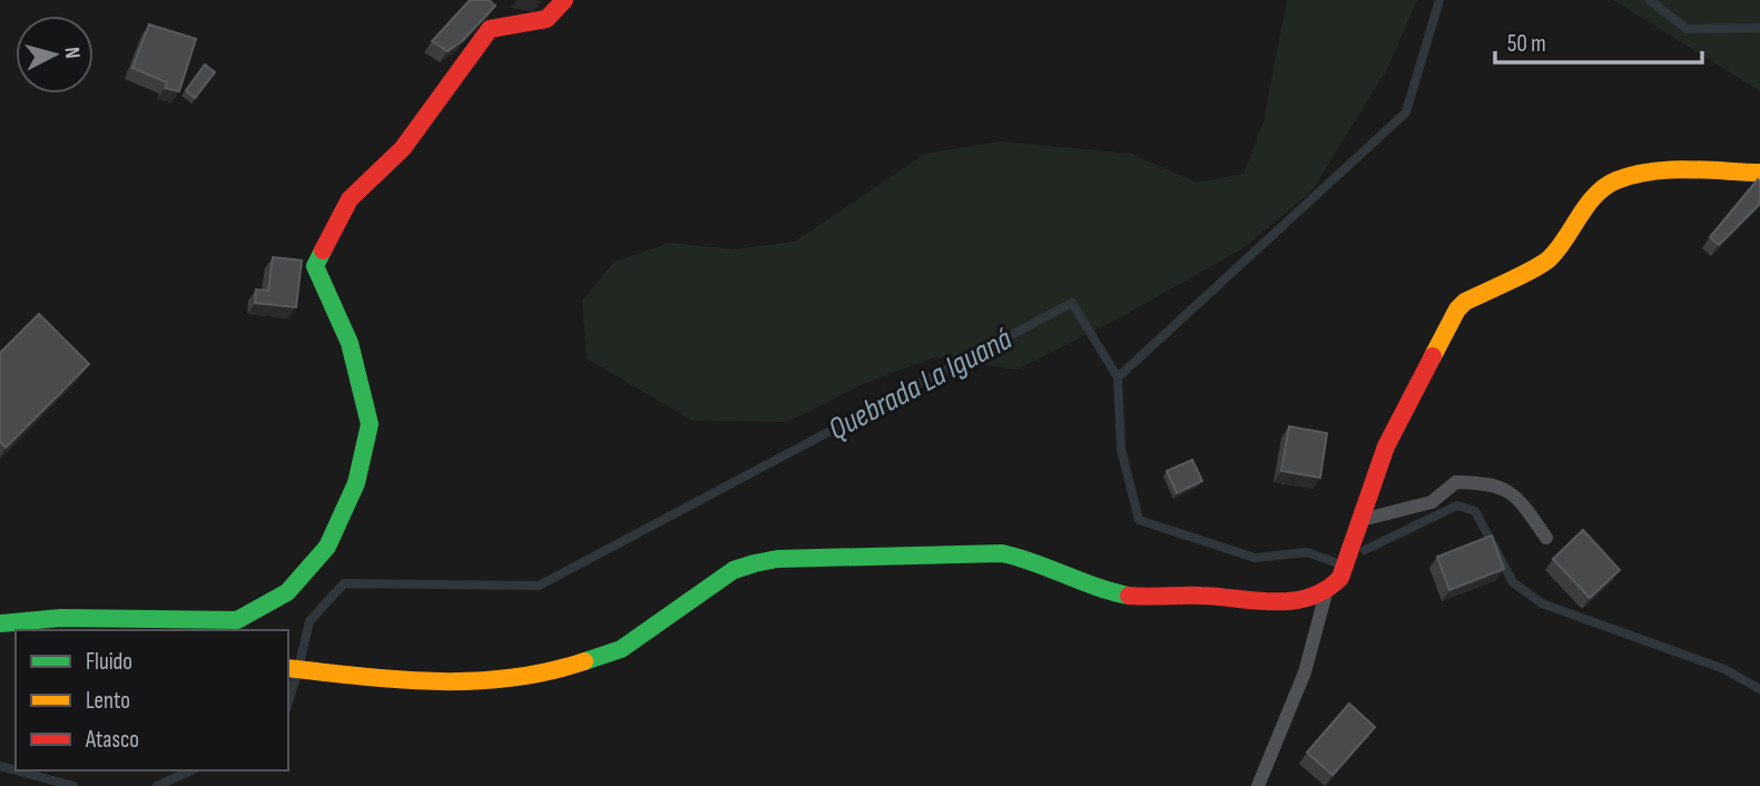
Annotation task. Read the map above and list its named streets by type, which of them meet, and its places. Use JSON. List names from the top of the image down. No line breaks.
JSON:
{"water":["Quebrada La Iguaná"],"legend":["Fluido","Lento","Atasco"],"scale_bar":"50 m","north":"right"}
